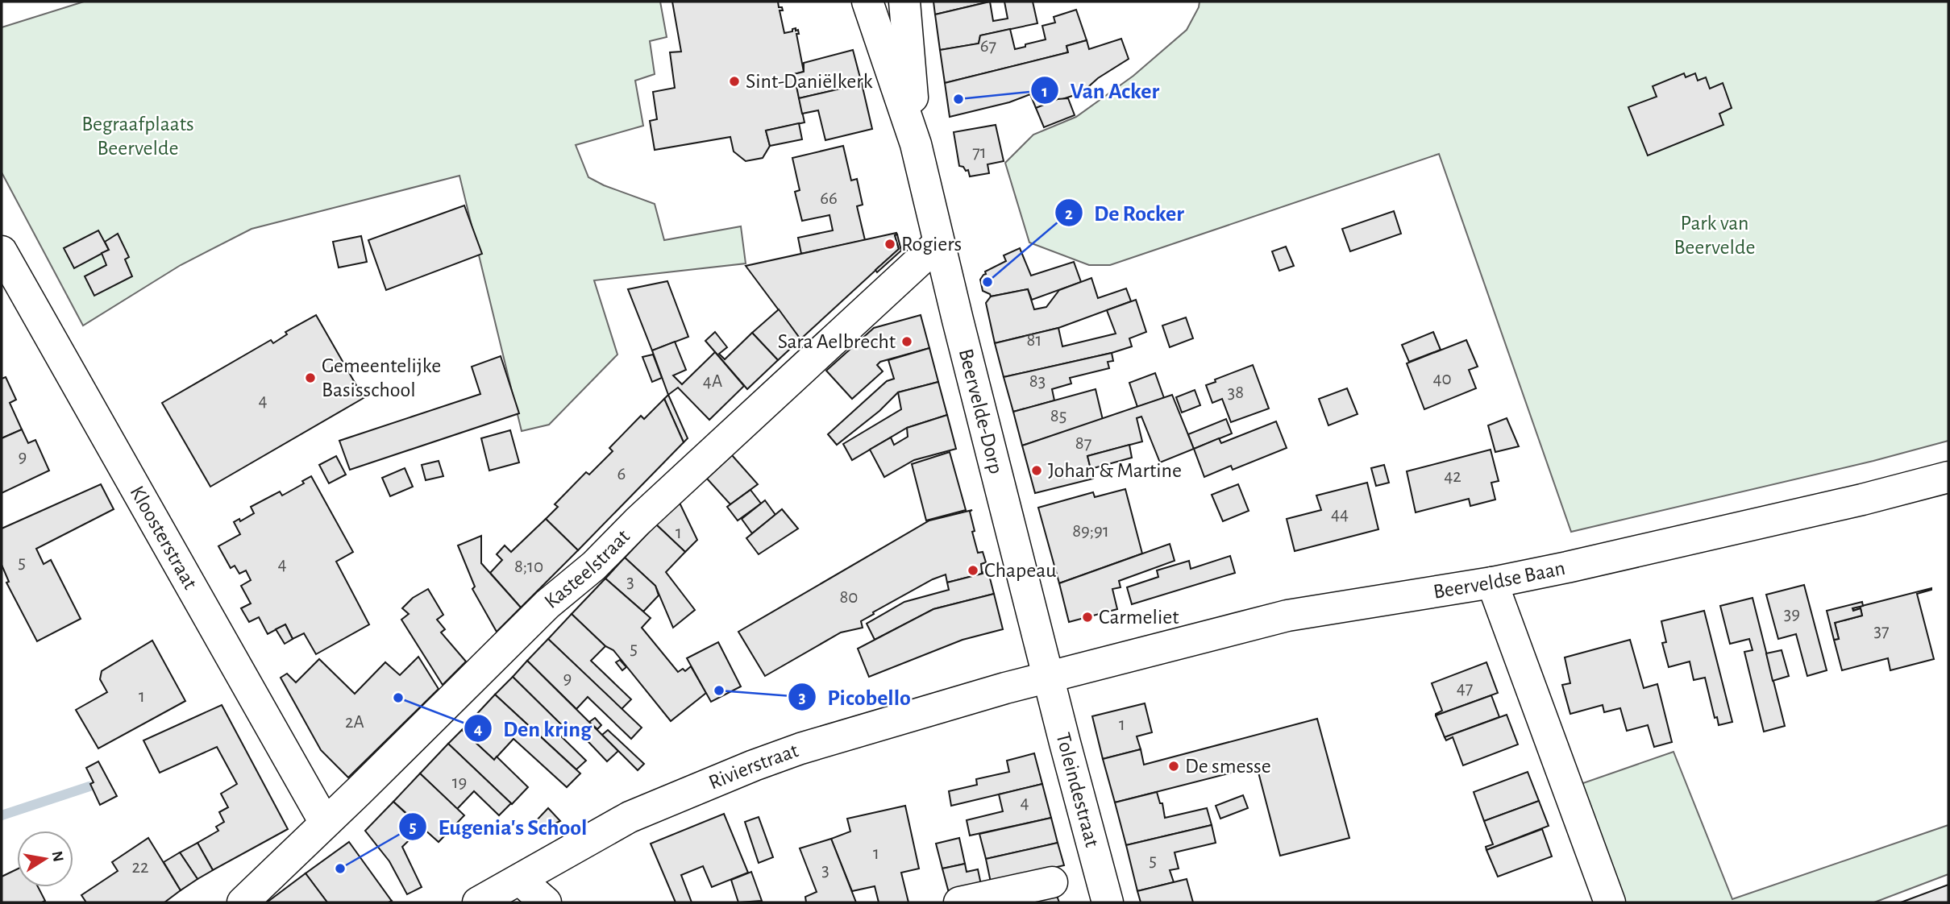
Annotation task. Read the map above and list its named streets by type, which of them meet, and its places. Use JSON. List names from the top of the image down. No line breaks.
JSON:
{"streets":{"street":["Beervelde-Dorp","Kloosterstraat","Kasteelstraat","Beerveldse Baan","Rivierstraat","Toleindestraat"]},"crossings":[["Beervelde-Dorp","Kasteelstraat"],["Beervelde-Dorp","Beerveldse Baan"],["Beervelde-Dorp","Rivierstraat"],["Beervelde-Dorp","Toleindestraat"],["Kloosterstraat","Kasteelstraat"],["Beerveldse Baan","Rivierstraat"],["Beerveldse Baan","Toleindestraat"],["Rivierstraat","Toleindestraat"]],"parks":["Begraafplaats Beervelde","Park van Beervelde"],"places":["Sint-Daniëlkerk","Van Acker","Rogiers","De Rocker","Sara Aelbrecht","Gemeentelijke Basisschool","Johan & Martine","Chapeau","Carmeliet","Picobello","Den kring","De smesse","Eugenia's School"],"house_numbers":["67","71","66","81","40","4A","83","38","4","85","87","9","6","42","44","89;91","1","5","4","8;10","3","80","39","37","5","9","47","1","2A","1","19","4","1","5","22","3"],"north":"right"}
